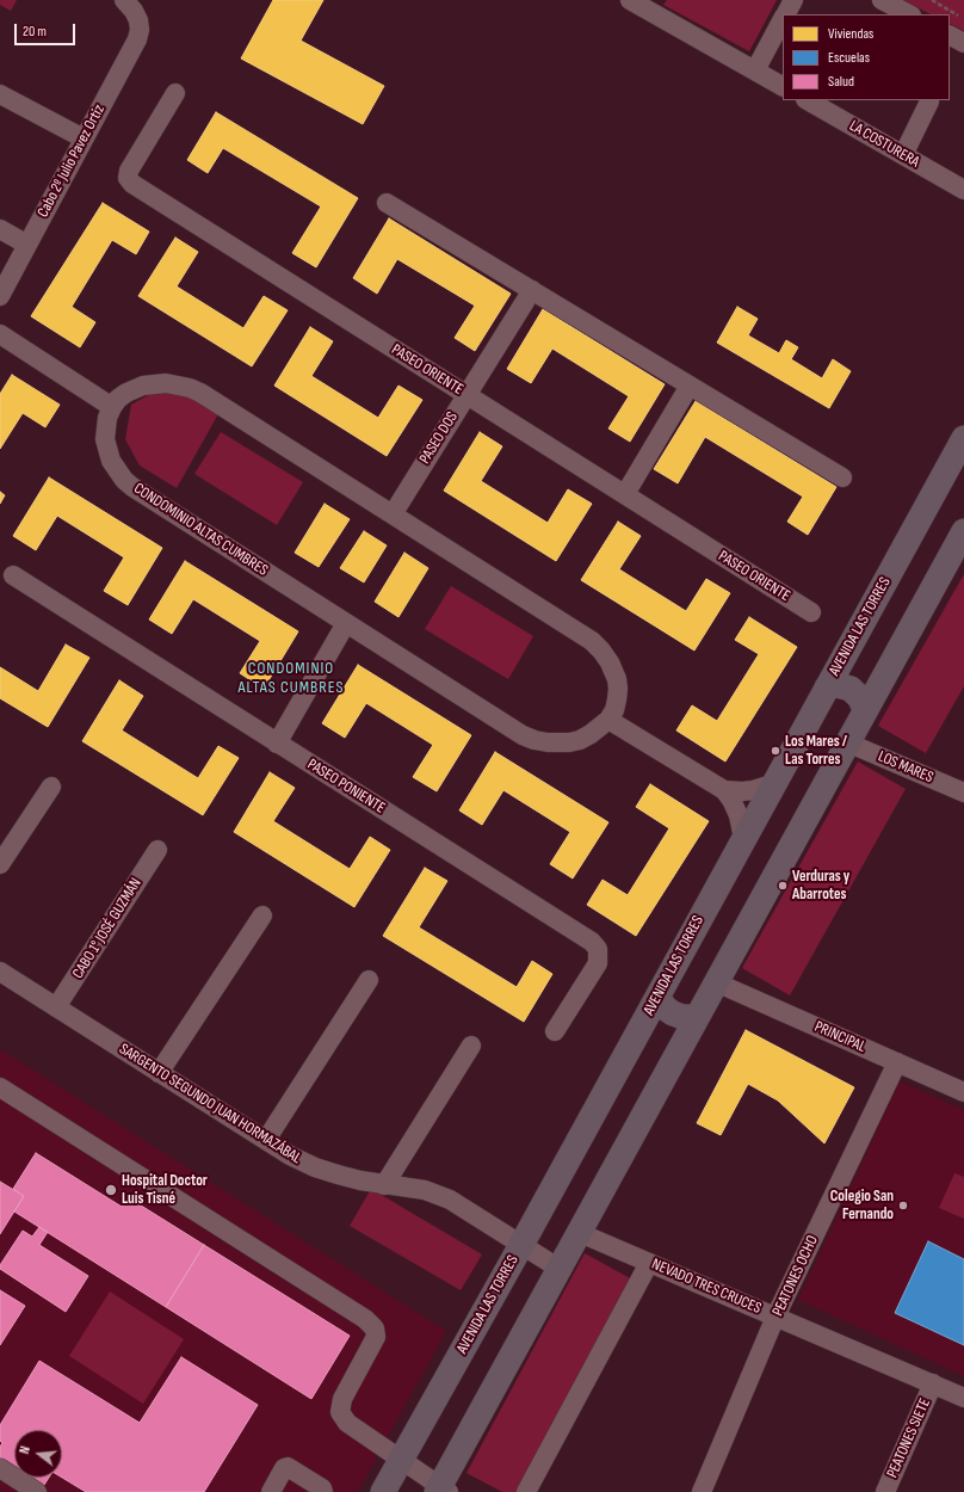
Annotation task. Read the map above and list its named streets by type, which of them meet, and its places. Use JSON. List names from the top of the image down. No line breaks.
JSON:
{"streets":{"main road":["AVENIDA LAS TORRES"],"street":["LA COSTURERA","Cabo 2º Julio Pavez Ortiz","PASEO ORIENTE","PASEO DOS","CONDOMINIO ALTAS CUMBRES","LOS MARES","PASEO PONIENTE","CABO 1° JOSÉ GUZMÁN","PRINCIPAL","SARGENTO SEGUNDO JUAN HORMAZÁBAL","PEATONES OCHO","NEVADO TRES CRUCES","PEATONES SIETE"]},"crossings":[["PASEO ORIENTE","PASEO DOS"],["AVENIDA LAS TORRES","SARGENTO SEGUNDO JUAN HORMAZÁBAL"],["CABO 1° JOSÉ GUZMÁN","SARGENTO SEGUNDO JUAN HORMAZÁBAL"],["PRINCIPAL","PEATONES OCHO"],["PEATONES OCHO","NEVADO TRES CRUCES"],["NEVADO TRES CRUCES","PEATONES SIETE"]],"districts":["CONDOMINIO ALTAS CUMBRES"],"places":["Los Mares / Las Torres","Verduras y Abarrotes","Hospital Doctor Luis Tisné","Colegio San Fernando"],"legend":["Viviendas","Escuelas","Salud"],"scale_bar":"20 m","north":"left"}
